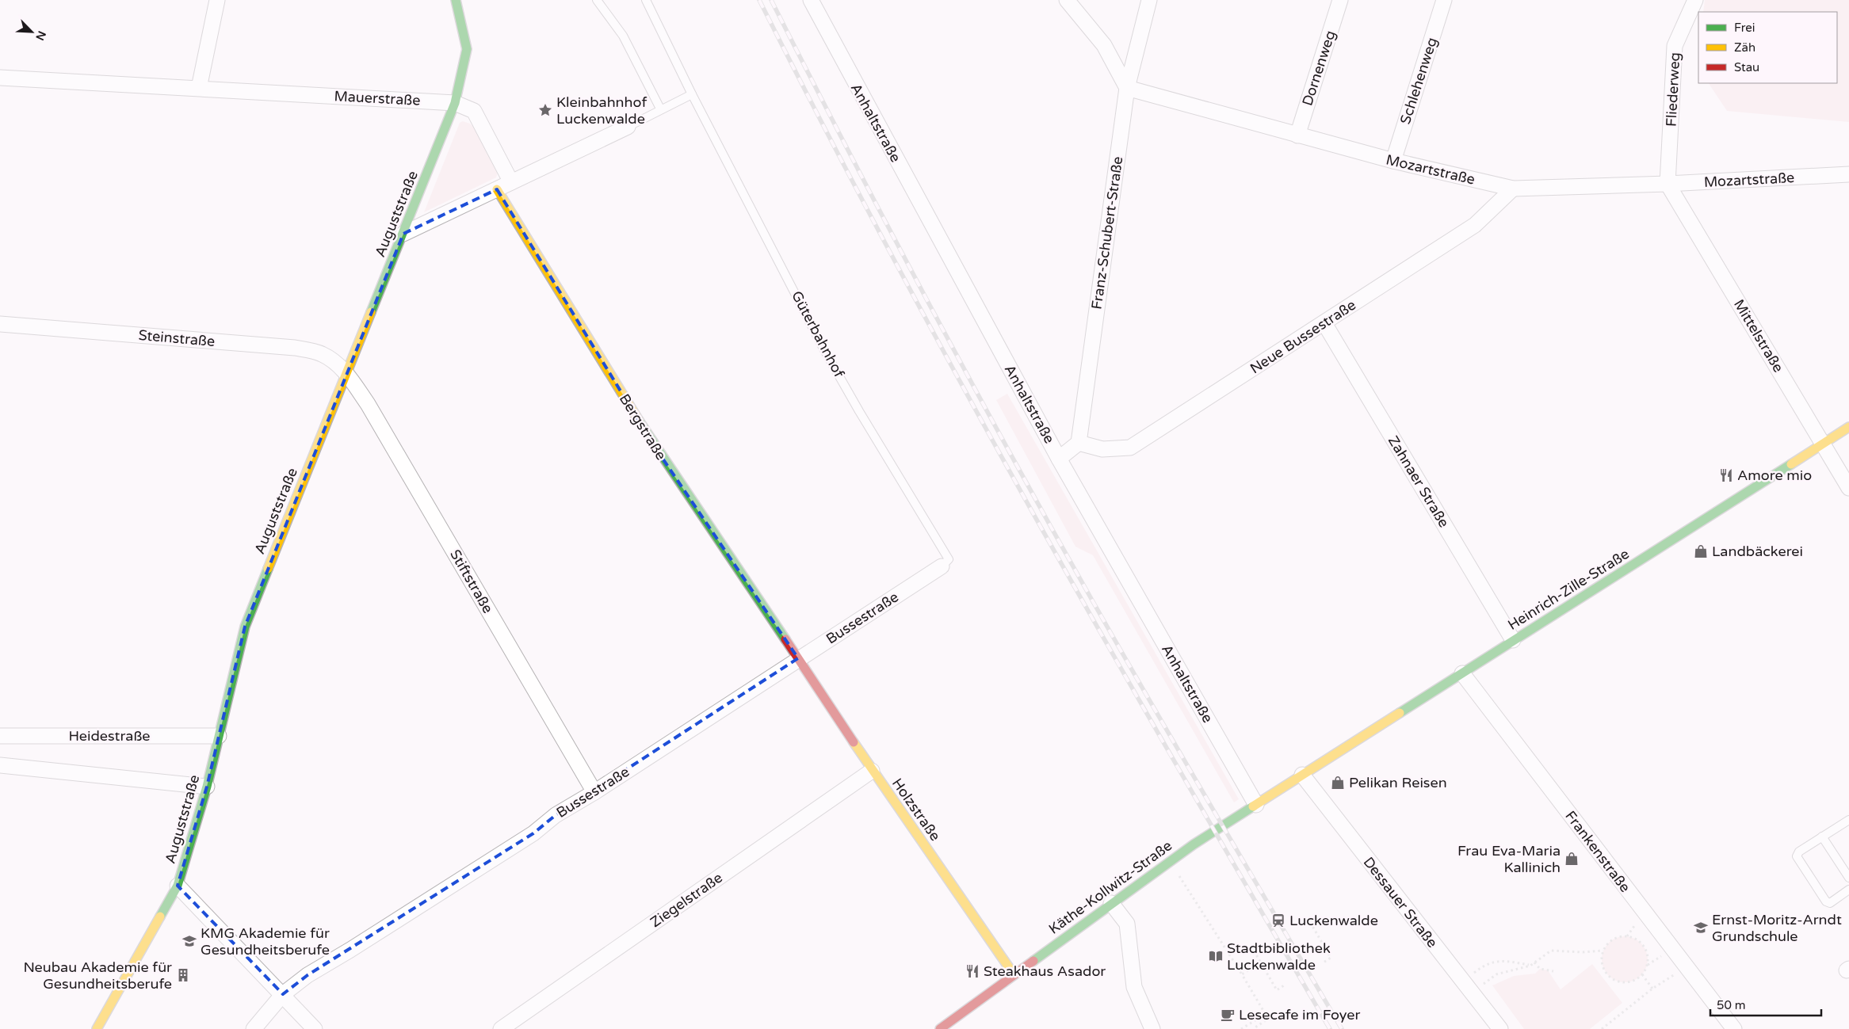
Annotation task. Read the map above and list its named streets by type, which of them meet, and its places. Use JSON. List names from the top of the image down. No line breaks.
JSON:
{"streets":{"street":["Dornenweg","Schlehenweg","Fliederweg","Mauerstraße","Anhaltstraße","Mozartstraße","Auguststraße","Franz-Schubert-Straße","Mittelstraße","Neue Bussestraße","Steinstraße","Bergstraße","Zahnaer Straße","Stiftstraße","Heinrich-Zille-Straße","Bussestraße","Heidestraße","Holzstraße","Frankenstraße","Käthe-Kollwitz-Straße","Ziegelstraße","Dessauer Straße"],"lane":["Güterbahnhof"]},"crossings":[["Dornenweg","Mozartstraße"],["Schlehenweg","Mozartstraße"],["Fliederweg","Mozartstraße"],["Fliederweg","Mittelstraße"],["Mauerstraße","Auguststraße"],["Anhaltstraße","Käthe-Kollwitz-Straße"],["Mozartstraße","Franz-Schubert-Straße"],["Mozartstraße","Mittelstraße"],["Mozartstraße","Neue Bussestraße"],["Auguststraße","Steinstraße"],["Auguststraße","Stiftstraße"],["Auguststraße","Heidestraße"],["Franz-Schubert-Straße","Neue Bussestraße"],["Güterbahnhof","Bussestraße"],["Mittelstraße","Heinrich-Zille-Straße"],["Neue Bussestraße","Zahnaer Straße"],["Steinstraße","Stiftstraße"],["Bergstraße","Bussestraße"],["Bergstraße","Holzstraße"],["Zahnaer Straße","Heinrich-Zille-Straße"],["Stiftstraße","Bussestraße"],["Heinrich-Zille-Straße","Frankenstraße"],["Heinrich-Zille-Straße","Käthe-Kollwitz-Straße"],["Heinrich-Zille-Straße","Dessauer Straße"],["Bussestraße","Holzstraße"],["Holzstraße","Käthe-Kollwitz-Straße"],["Holzstraße","Ziegelstraße"],["Käthe-Kollwitz-Straße","Dessauer Straße"]],"places":{"place":["Kleinbahnhof Luckenwalde"],"restaurant":["Amore mio","Steakhaus Asador"],"shop":["Landbäckerei","Pelikan Reisen","Frau Eva-Maria Kallinich"],"station":["Luckenwalde"],"school or university":["Ernst-Moritz-Arndt Grundschule","KMG Akademie für Gesundheitsberufe"],"library":["Stadtbibliothek Luckenwalde"],"building":["Neubau Akademie für Gesundheitsberufe"],"cafe":["Lesecafe im Foyer"]},"legend":["Frei","Zäh","Stau"],"scale_bar":"50 m","north":"bottom right"}
